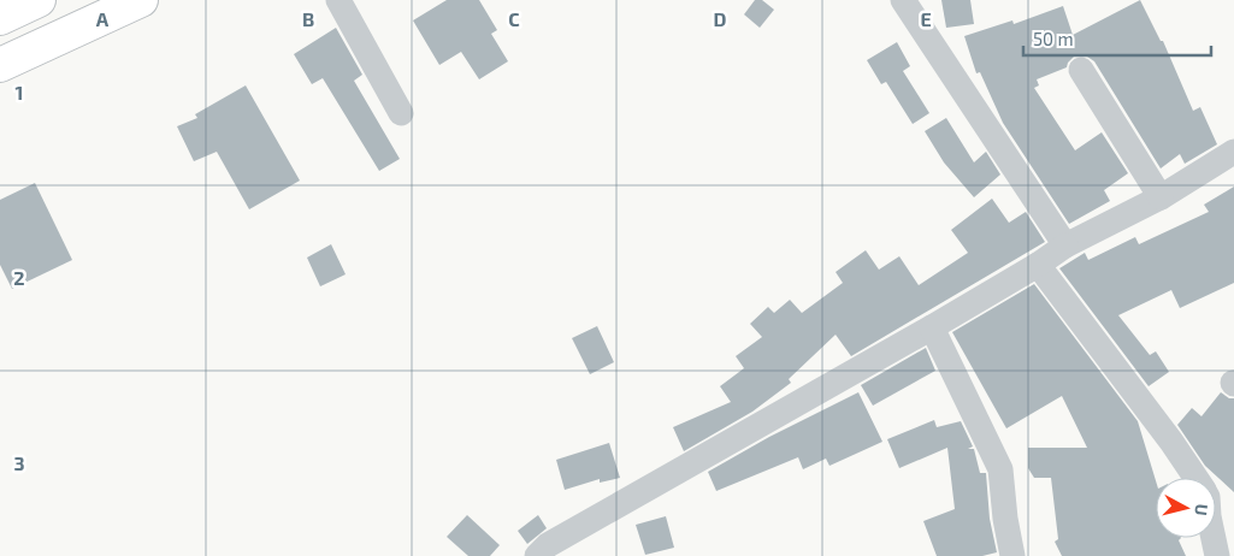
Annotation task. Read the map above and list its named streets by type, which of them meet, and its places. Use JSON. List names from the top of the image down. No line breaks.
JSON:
{"scale_bar":"50 m","north":"right","grid":{"columns":["A","B","C","D","E"],"rows":["1","2","3"]}}
